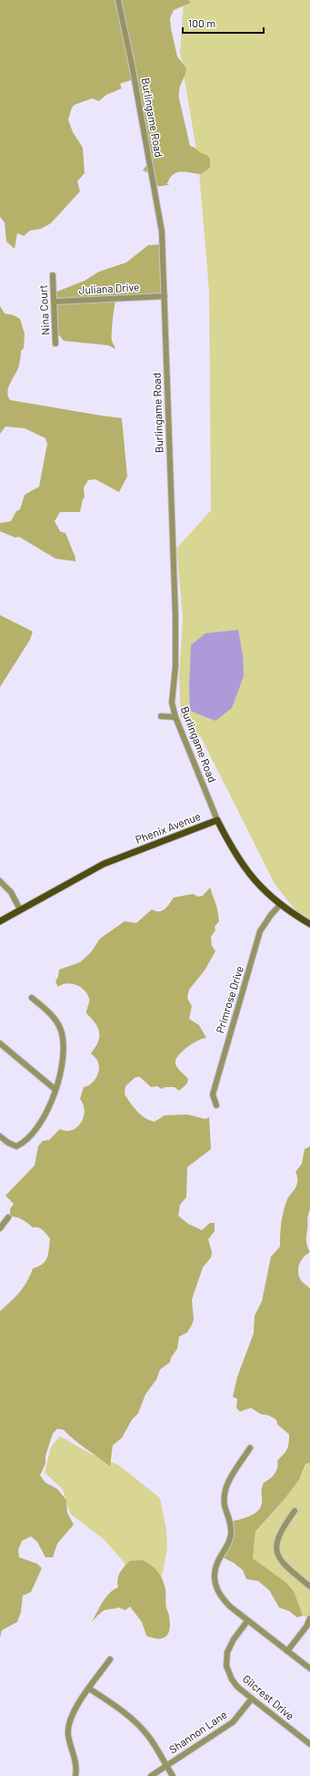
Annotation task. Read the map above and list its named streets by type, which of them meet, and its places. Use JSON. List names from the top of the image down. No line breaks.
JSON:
{"streets":{"main road":["Phenix Avenue"],"street":["Burlingame Road","Juliana Drive","Nina Court","Primrose Drive","Gilcrest Drive","Shannon Lane"]},"crossings":[["Burlingame Road","Juliana Drive"],["Burlingame Road","Phenix Avenue"],["Juliana Drive","Nina Court"],["Phenix Avenue","Primrose Drive"],["Gilcrest Drive","Shannon Lane"]],"scale_bar":"100 m"}
